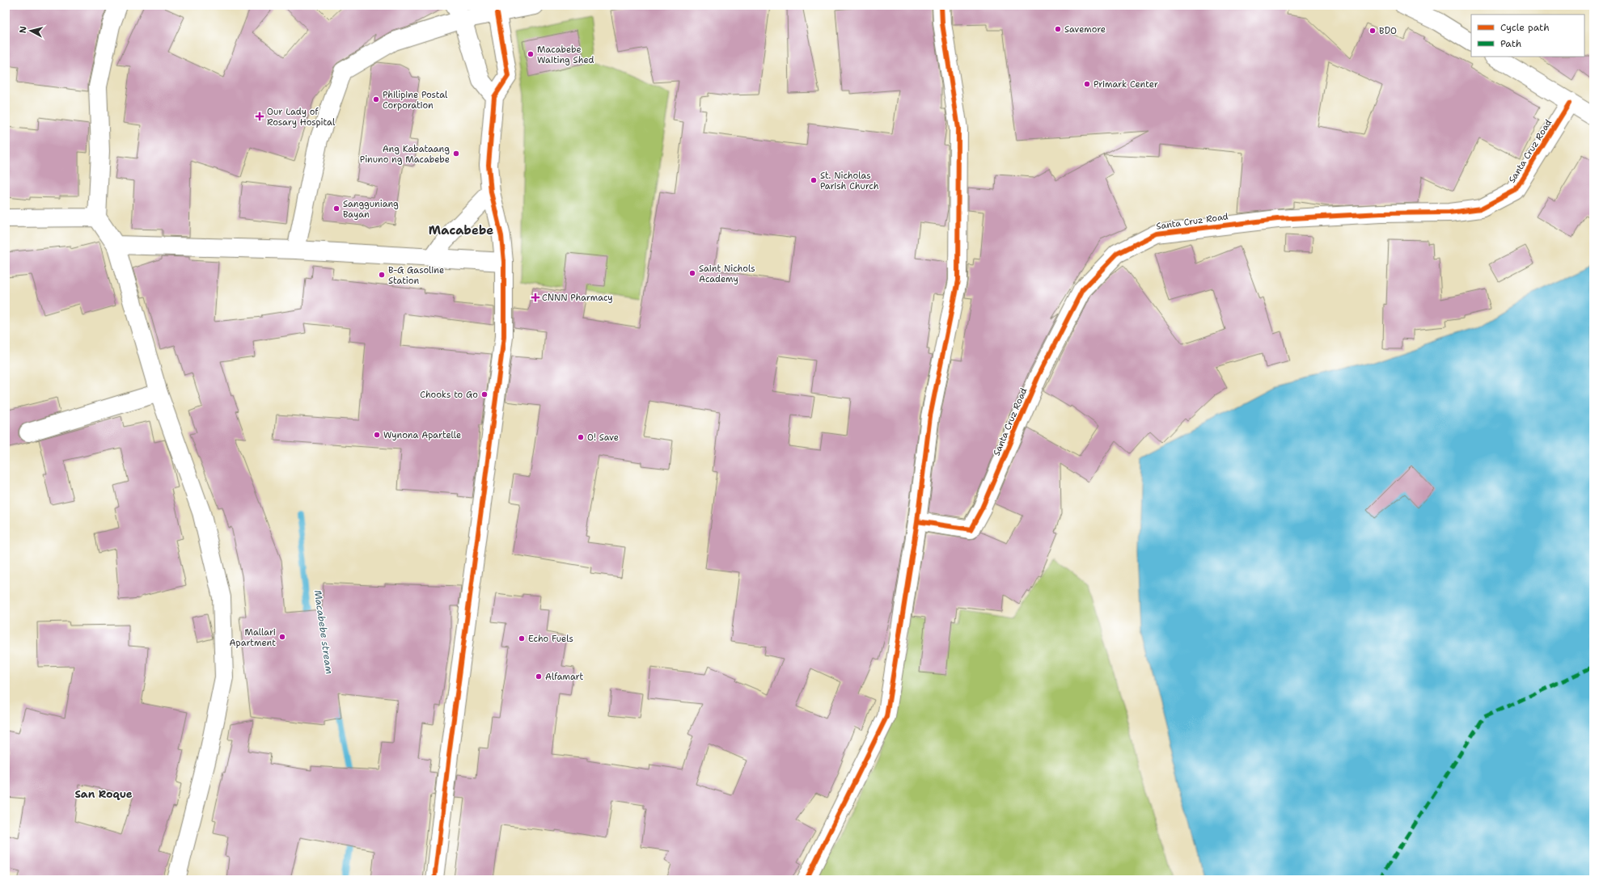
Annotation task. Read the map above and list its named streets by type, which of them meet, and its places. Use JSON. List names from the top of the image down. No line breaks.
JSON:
{"streets":{"street":["Santa Cruz Road"]},"districts":["Macabebe","San Roque"],"water":["Macabebe stream"],"places":{"other":["Savemore","BDO","Macabebe Waiting Shed","Primark Center","Philipine Postal Corporation","Ang Kabataang Pinuno ng Macabebe","St. Nicholas Parish Church","Sangguniang Bayan","Saint Nichols Academy","B-G Gasoline Station","Chooks to Go","Wynona Apartelle","O! Save","Mallari Apartment","Echo Fuels","Alfamart"],"health":["Our Lady of Rosary Hospital","CNNN Pharmacy"]},"legend":["Cycle path","Path"],"north":"left"}
